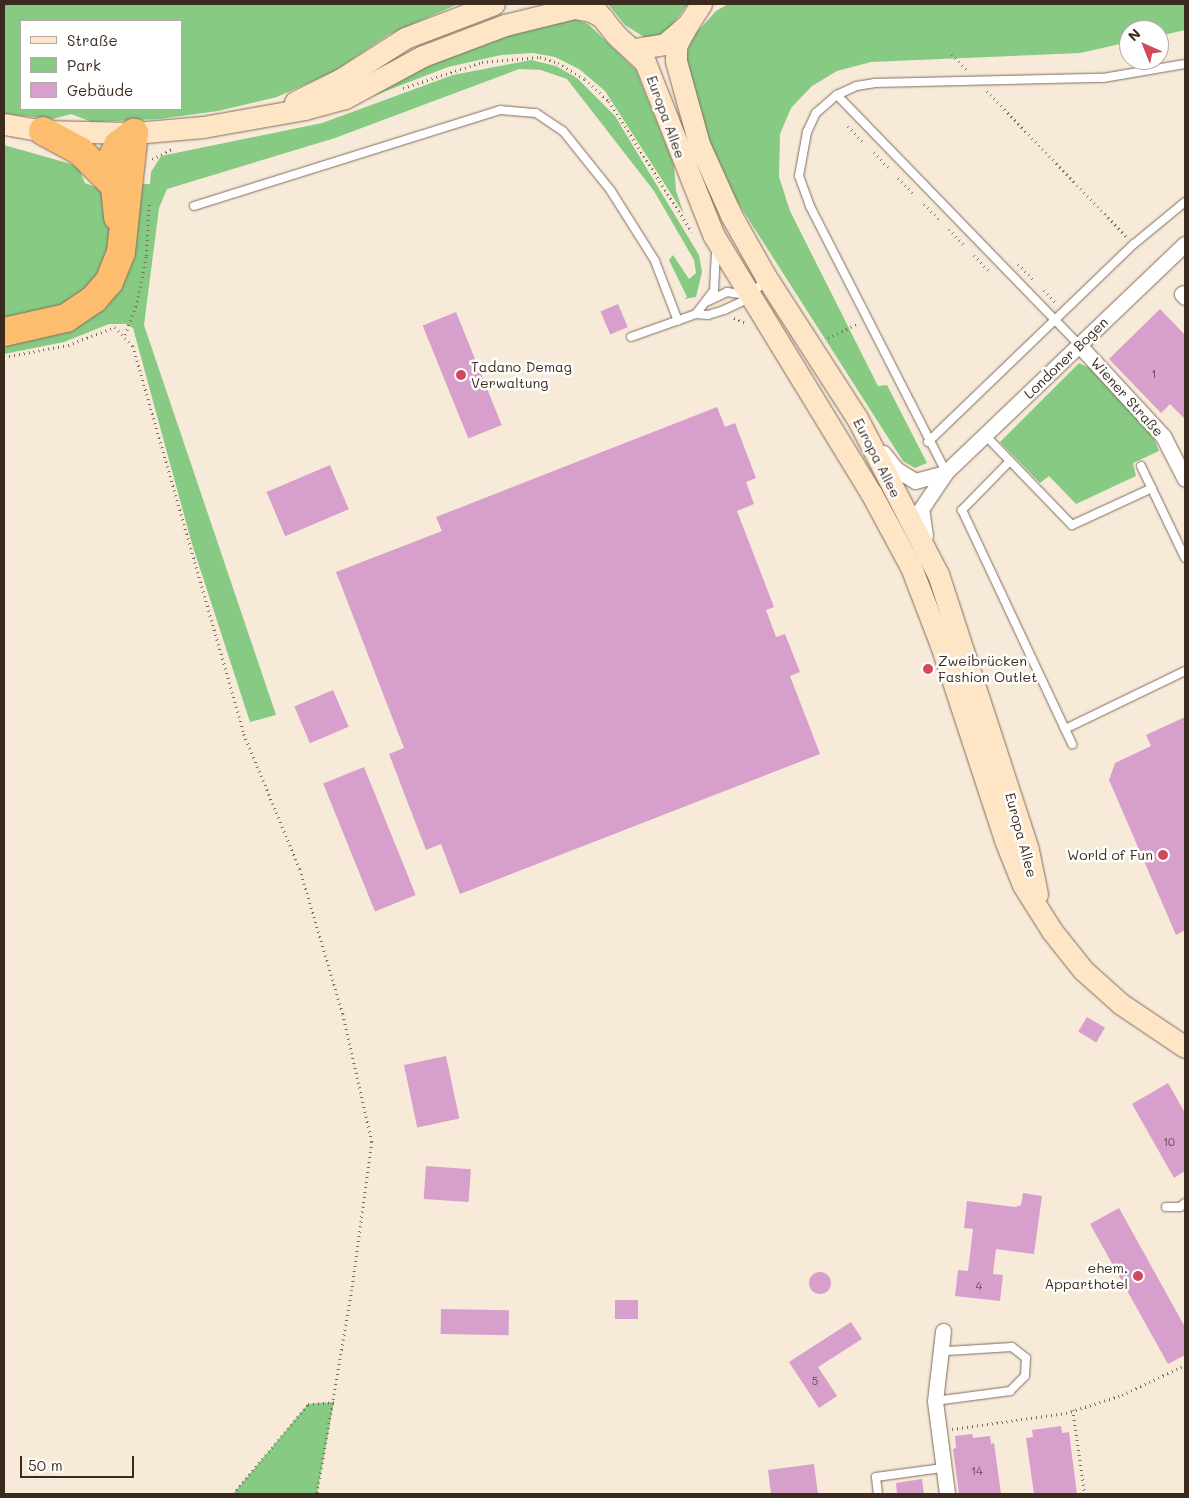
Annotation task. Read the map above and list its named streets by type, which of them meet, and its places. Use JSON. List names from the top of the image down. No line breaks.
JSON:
{"streets":{"main road":["Europa Allee"],"street":["Londoner Bogen","Wiener Straße"]},"crossings":[["Europa Allee","Londoner Bogen"],["Londoner Bogen","Wiener Straße"]],"places":["Tadano Demag Verwaltung","Zweibrücken Fashion Outlet","World of Fun","ehem. Apparthotel"],"house_numbers":["1","10","4","5","14"],"legend":["Straße","Park","Gebäude"],"scale_bar":"50 m","north":"top left"}
